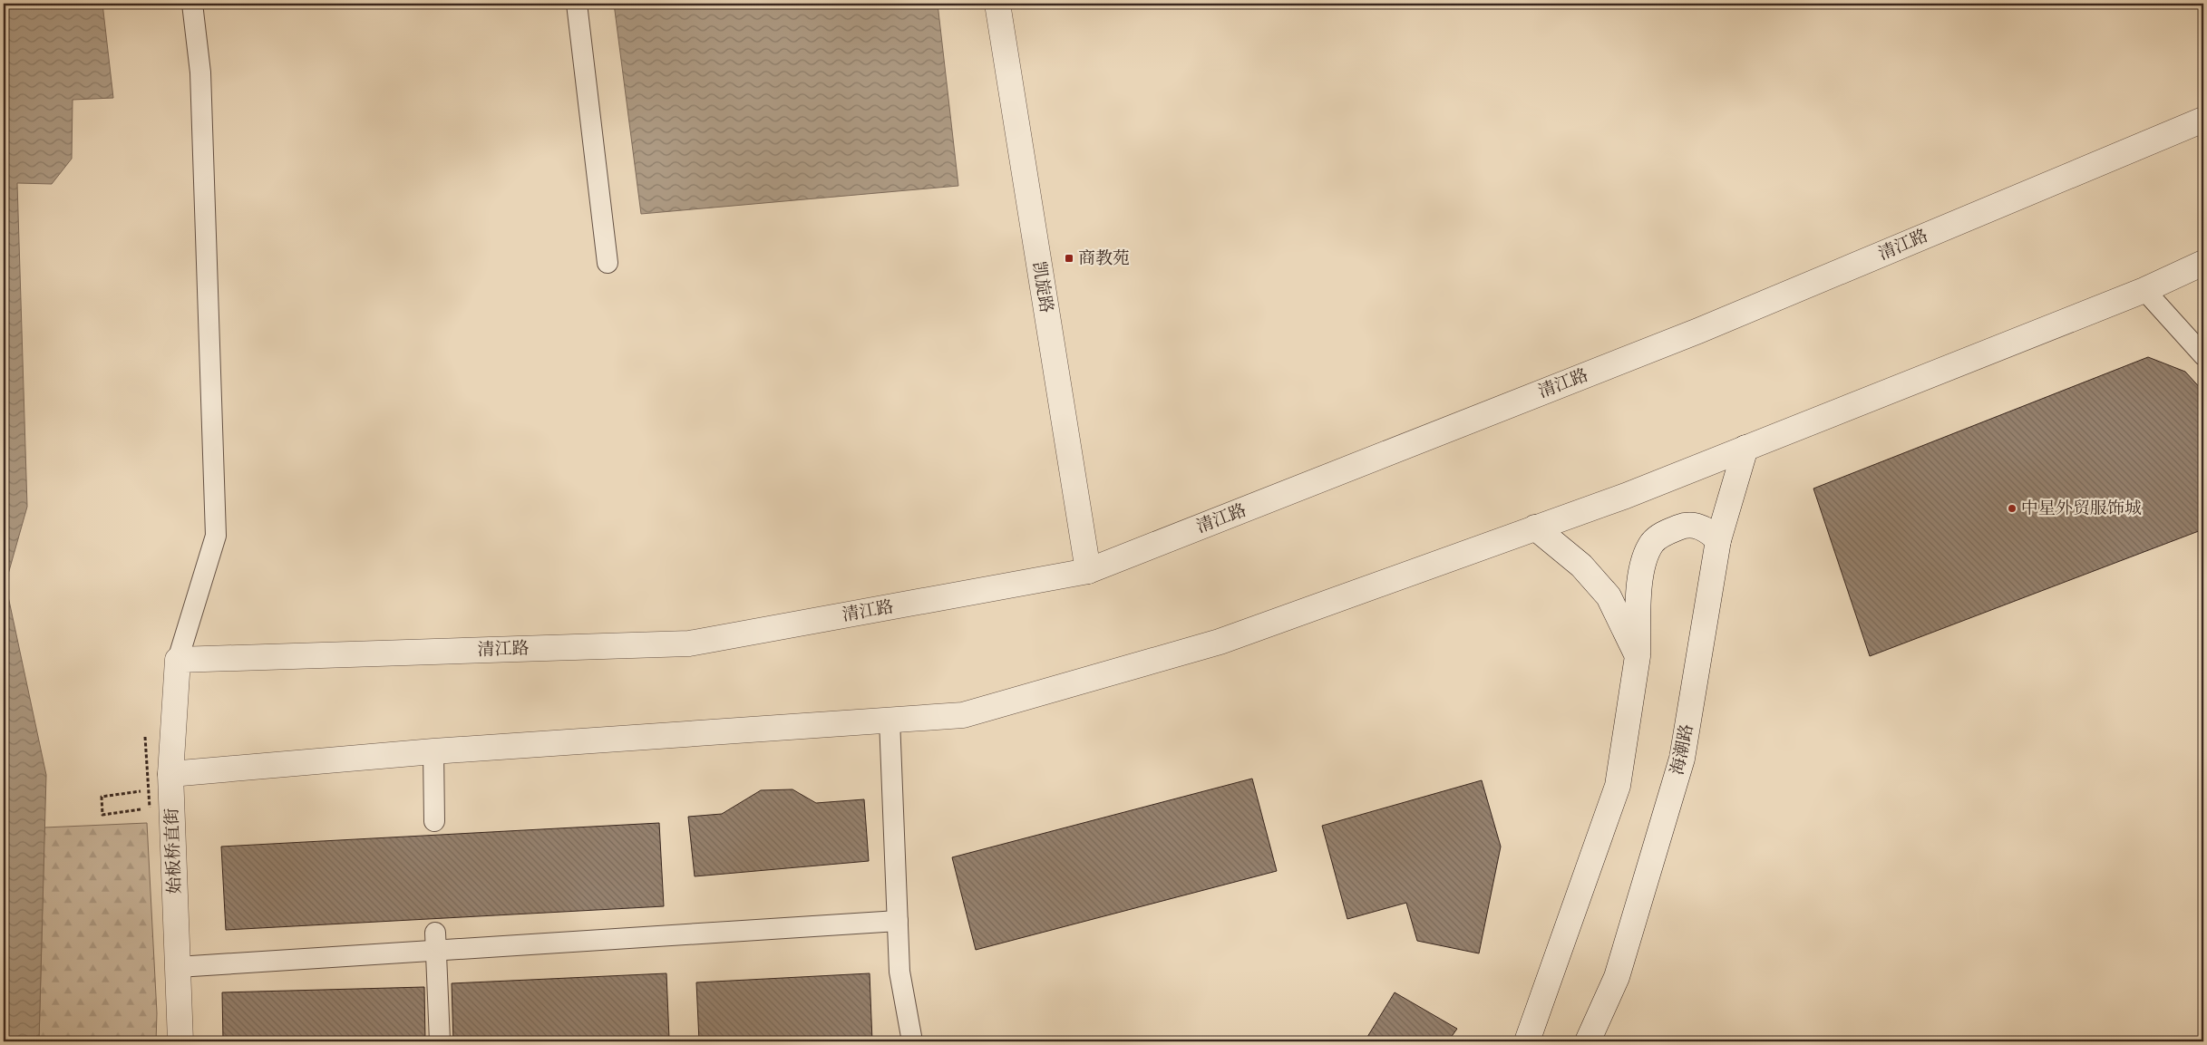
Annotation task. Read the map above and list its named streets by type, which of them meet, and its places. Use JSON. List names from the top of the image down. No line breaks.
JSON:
{"streets":{"street":["清江路","凯旋路","海潮路","始板桥直街"]},"crossings":[["清江路","凯旋路"],["清江路","始板桥直街"]],"places":{"transit":["商教苑"],"other":["中星外贸服饰城"]}}
